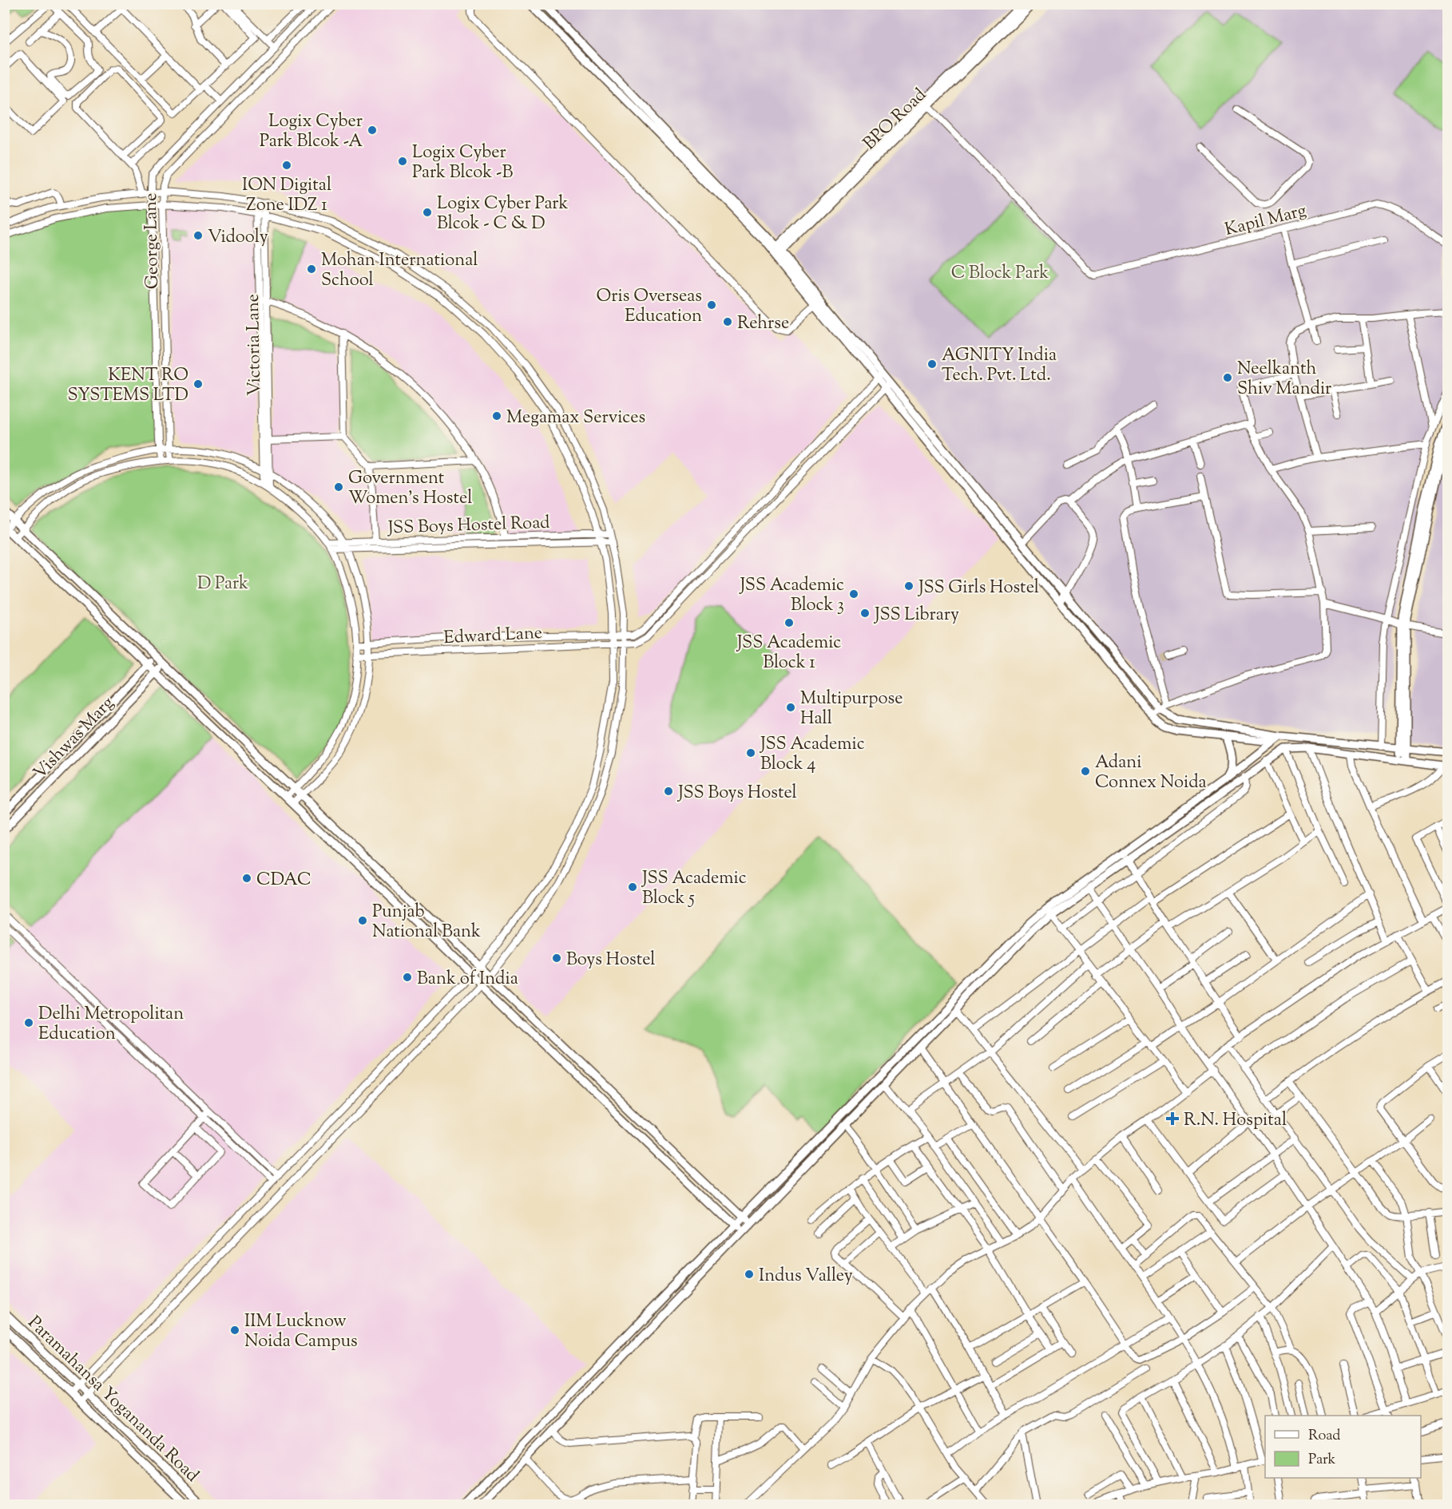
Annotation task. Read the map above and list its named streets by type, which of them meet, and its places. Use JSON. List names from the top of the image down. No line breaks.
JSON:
{"streets":{"street":["BPO Road","Kapil Marg","George Lane","Victoria Lane","JSS Boys Hostel Road","Edward Lane","Vishwas Marg","Paramahansa Yogananda Road"]},"crossings":[["BPO Road","Kapil Marg"]],"parks":["C Block Park","D Park"],"places":{"other":["Logix Cyber Park Blcok -A","Logix Cyber Park Blcok -B","ION Digital Zone IDZ 1","Logix Cyber Park Blcok - C & D","Vidooly","Mohan International School","Oris Overseas Education","Rehrse","AGNITY India Tech. Pvt. Ltd.","Neelkanth Shiv Mandir","KENT RO SYSTEMS LTD","Megamax Services","Government Women's Hostel","JSS Girls Hostel","JSS Academic Block 3","JSS Library","JSS Academic Block 1","Multipurpose Hall","JSS Academic Block 4","Adani Connex Noida","JSS Boys Hostel","CDAC","JSS Academic Block 5","Punjab National Bank","Boys Hostel","Bank of India","Delhi Metropolitan Education","Indus Valley","IIM Lucknow Noida Campus"],"health":["R.N. Hospital"]},"legend":["Road","Park"]}
